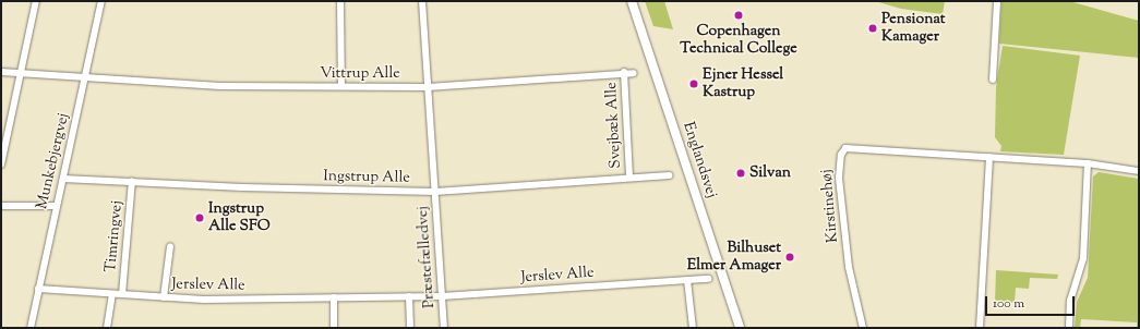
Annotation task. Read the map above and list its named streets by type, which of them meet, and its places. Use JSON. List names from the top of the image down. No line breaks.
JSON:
{"streets":{"main road":["Englandsvej"],"street":["Vittrup Alle","Svejbæk Alle","Munkebjergvej","Ingstrup Alle","Kirstinehøj","Timringvej","Præstefælledvej","Jerslev Alle"]},"crossings":[["Vittrup Alle","Svejbæk Alle"],["Vittrup Alle","Munkebjergvej"],["Vittrup Alle","Præstefælledvej"],["Svejbæk Alle","Ingstrup Alle"],["Munkebjergvej","Ingstrup Alle"],["Munkebjergvej","Jerslev Alle"],["Ingstrup Alle","Timringvej"],["Ingstrup Alle","Præstefælledvej"],["Timringvej","Jerslev Alle"],["Præstefælledvej","Jerslev Alle"]],"places":["Copenhagen Technical College","Pensionat Kamager","Ejner Hessel Kastrup","Silvan","Ingstrup Alle SFO","Bilhuset Elmer Amager"],"scale_bar":"100 m"}
